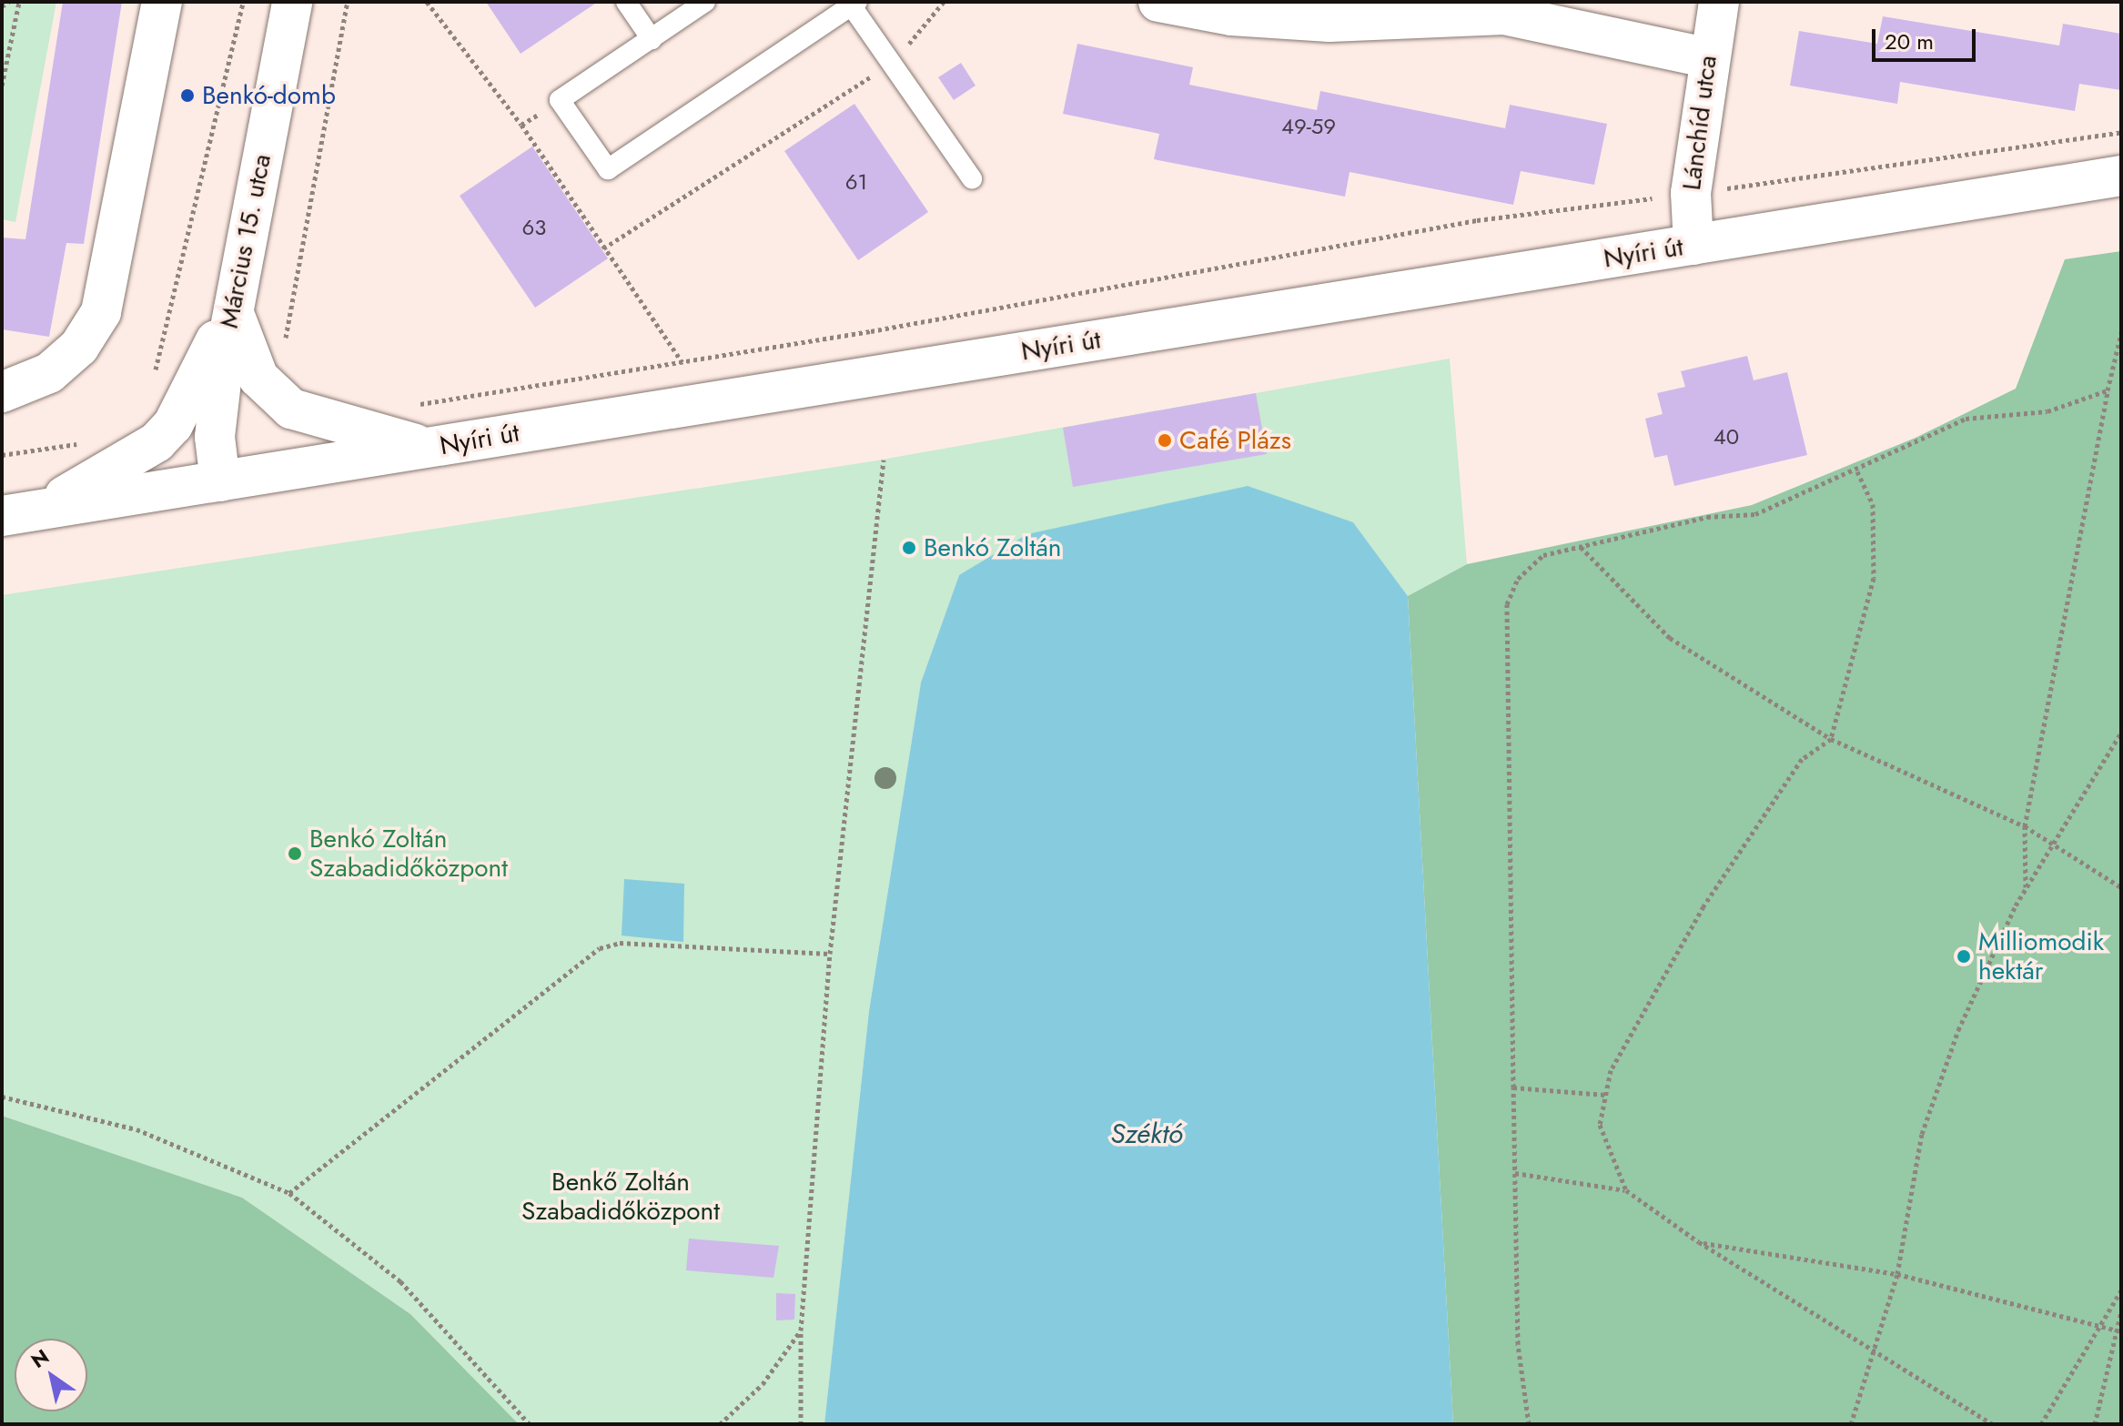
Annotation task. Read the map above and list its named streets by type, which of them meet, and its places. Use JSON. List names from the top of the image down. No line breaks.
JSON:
{"streets":{"street":["Lánchíd utca","Március 15. utca","Nyíri út"]},"crossings":[["Lánchíd utca","Nyíri út"],["Március 15. utca","Nyíri út"]],"water":["Széktó"],"parks":["Benkő Zoltán Szabadidőközpont"],"places":["Benkó-domb","Café Plázs","Benkó Zoltán","Benkó Zoltán Szabadidőközpont","Milliomodik hektár"],"house_numbers":["49-59","61","63","40"],"scale_bar":"20 m","north":"top left"}
